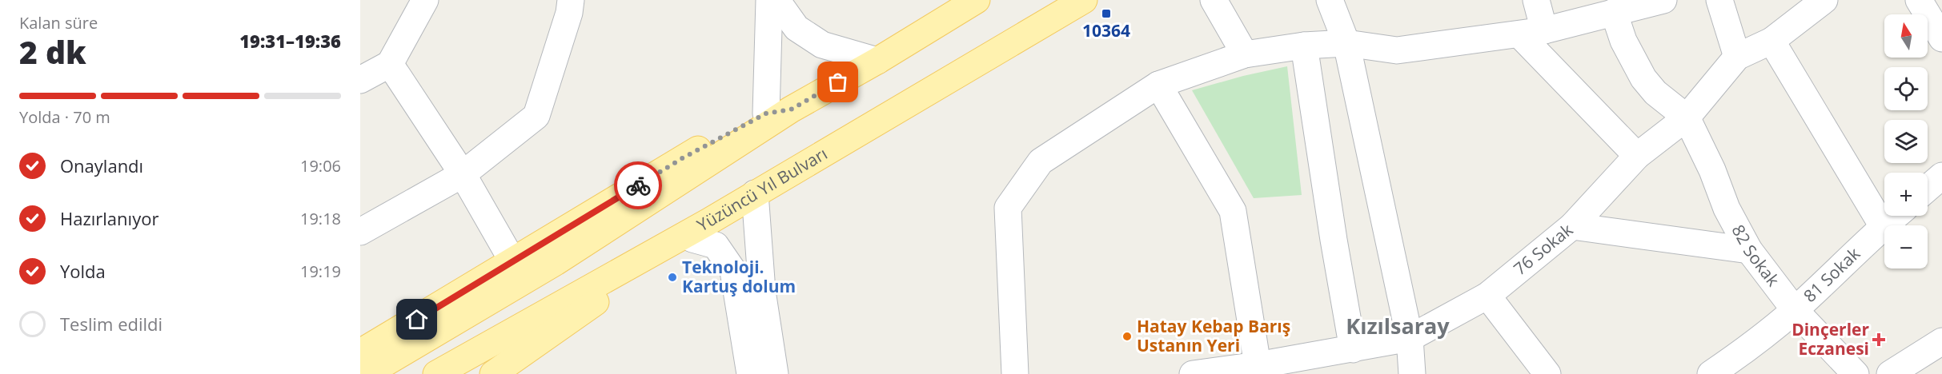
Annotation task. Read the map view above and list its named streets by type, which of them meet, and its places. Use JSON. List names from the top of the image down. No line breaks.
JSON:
{"streets":{"main road":["Yüzüncü Yıl Bulvarı"],"street":["76 Sokak","82 Sokak","81 Sokak"]},"crossings":[["76 Sokak","82 Sokak"],["82 Sokak","81 Sokak"]],"districts":["Kızılsaray"],"places":{"transit":["10364"],"other":["Teknoloji. Kartuş dolum","Hatay Kebap Barış Ustanın Yeri"],"health":["Dinçerler Eczanesi"]},"north":"top","page":{"heading":["2 dk","Kalan süre","19:31–19:36"],"map_buttons":["+","−"],"bar":"Yolda · 70 m","list":[["Onaylandı","19:06"],["Hazırlanıyor","19:18"],["Yolda","19:19"],"Teslim edildi"]}}
